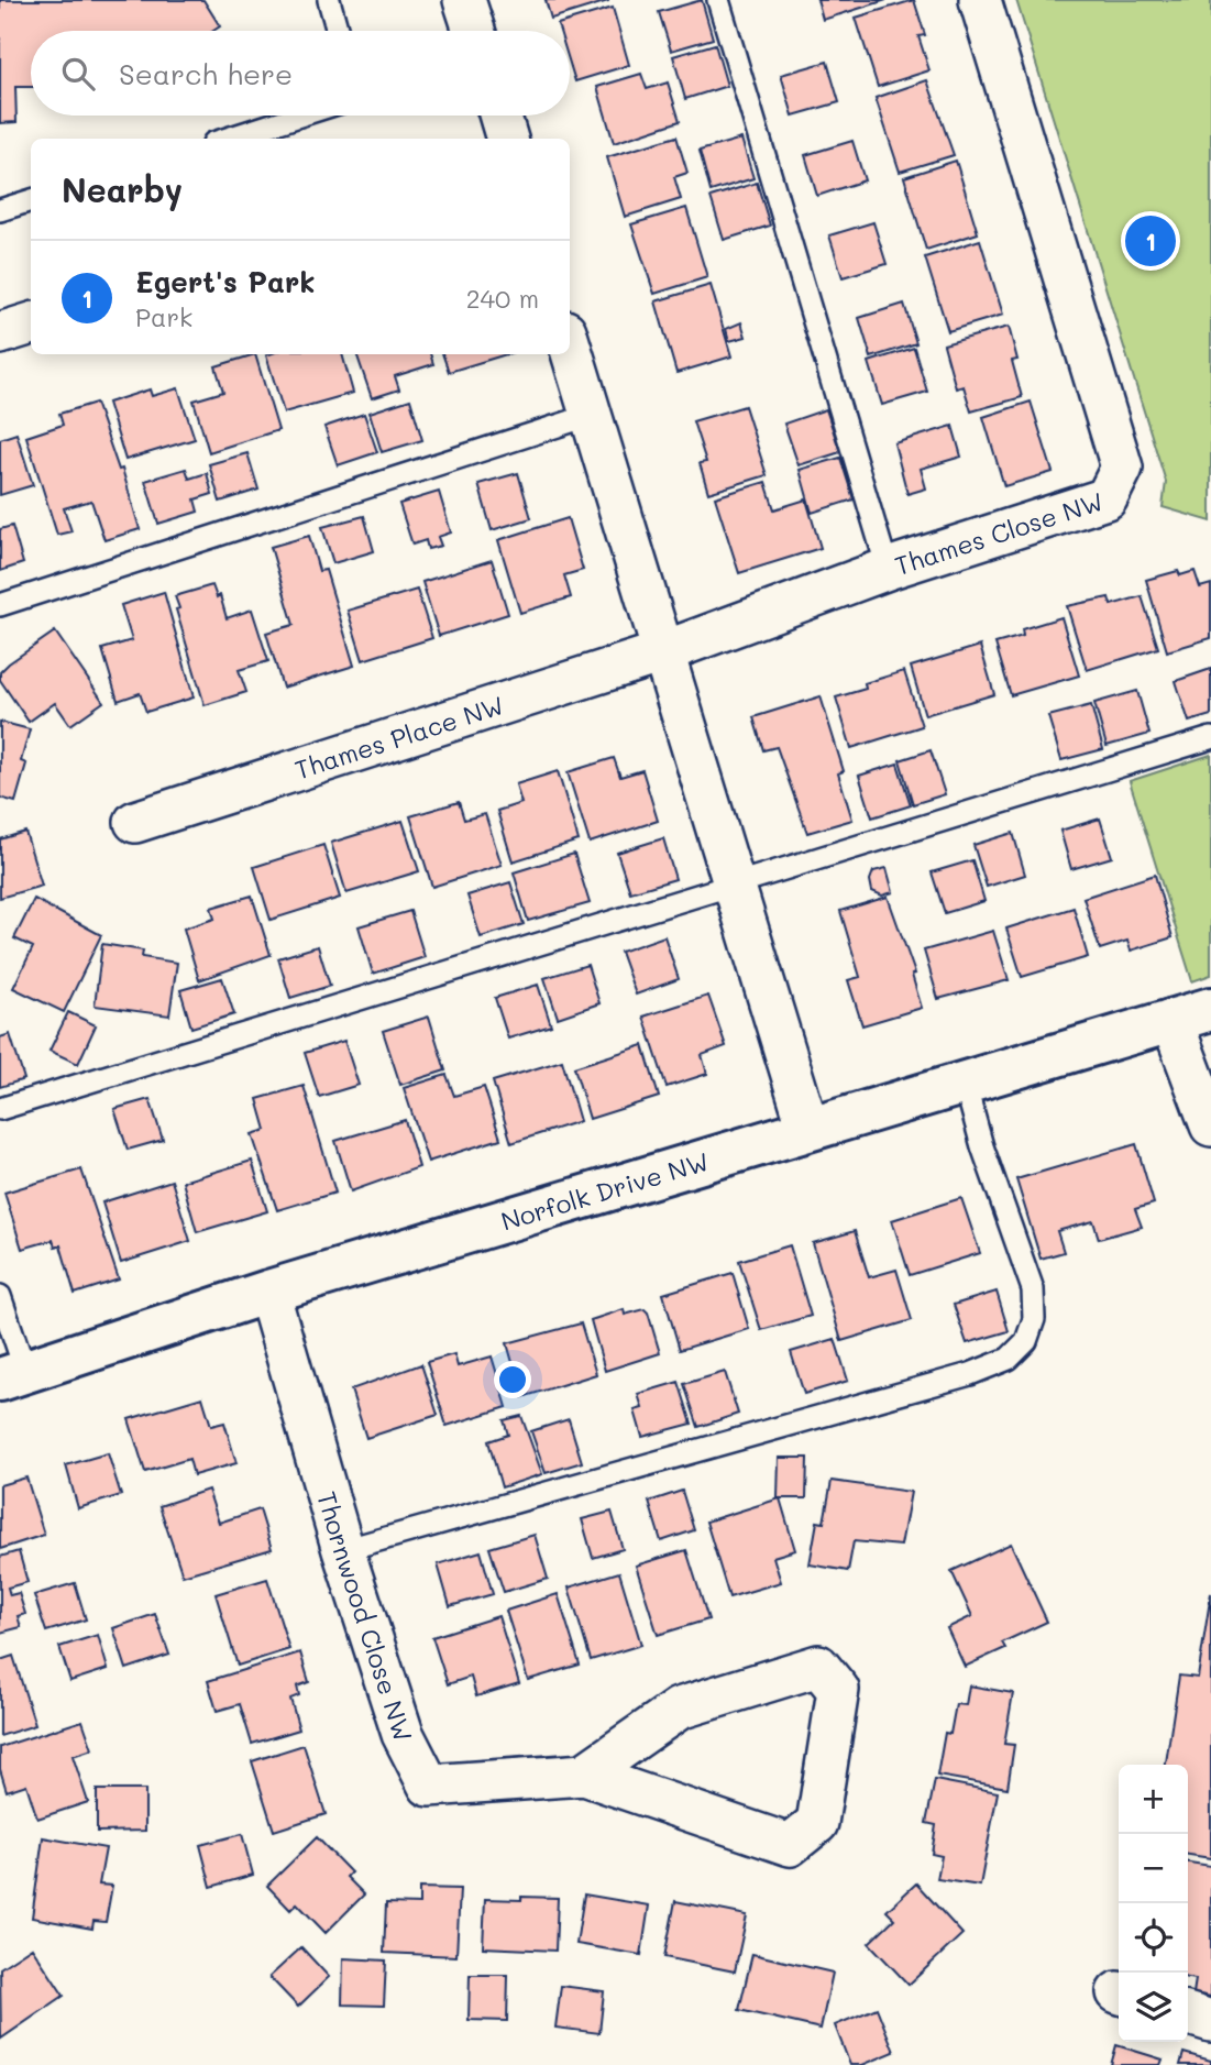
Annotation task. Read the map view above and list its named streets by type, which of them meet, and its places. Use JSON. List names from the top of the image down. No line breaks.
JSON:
{"streets":{"street":["Thames Close NW","Thames Place NW","Norfolk Drive NW","Thornwood Close NW"]},"crossings":[["Thames Close NW","Thames Place NW"],["Norfolk Drive NW","Thornwood Close NW"]],"page":{"search":"Search here","heading":"Nearby","pins":"1","list":[{"mark":"1","name":"Egert's Park","note":"Park","value":"240 m"}],"map_buttons":["+","−"]}}
